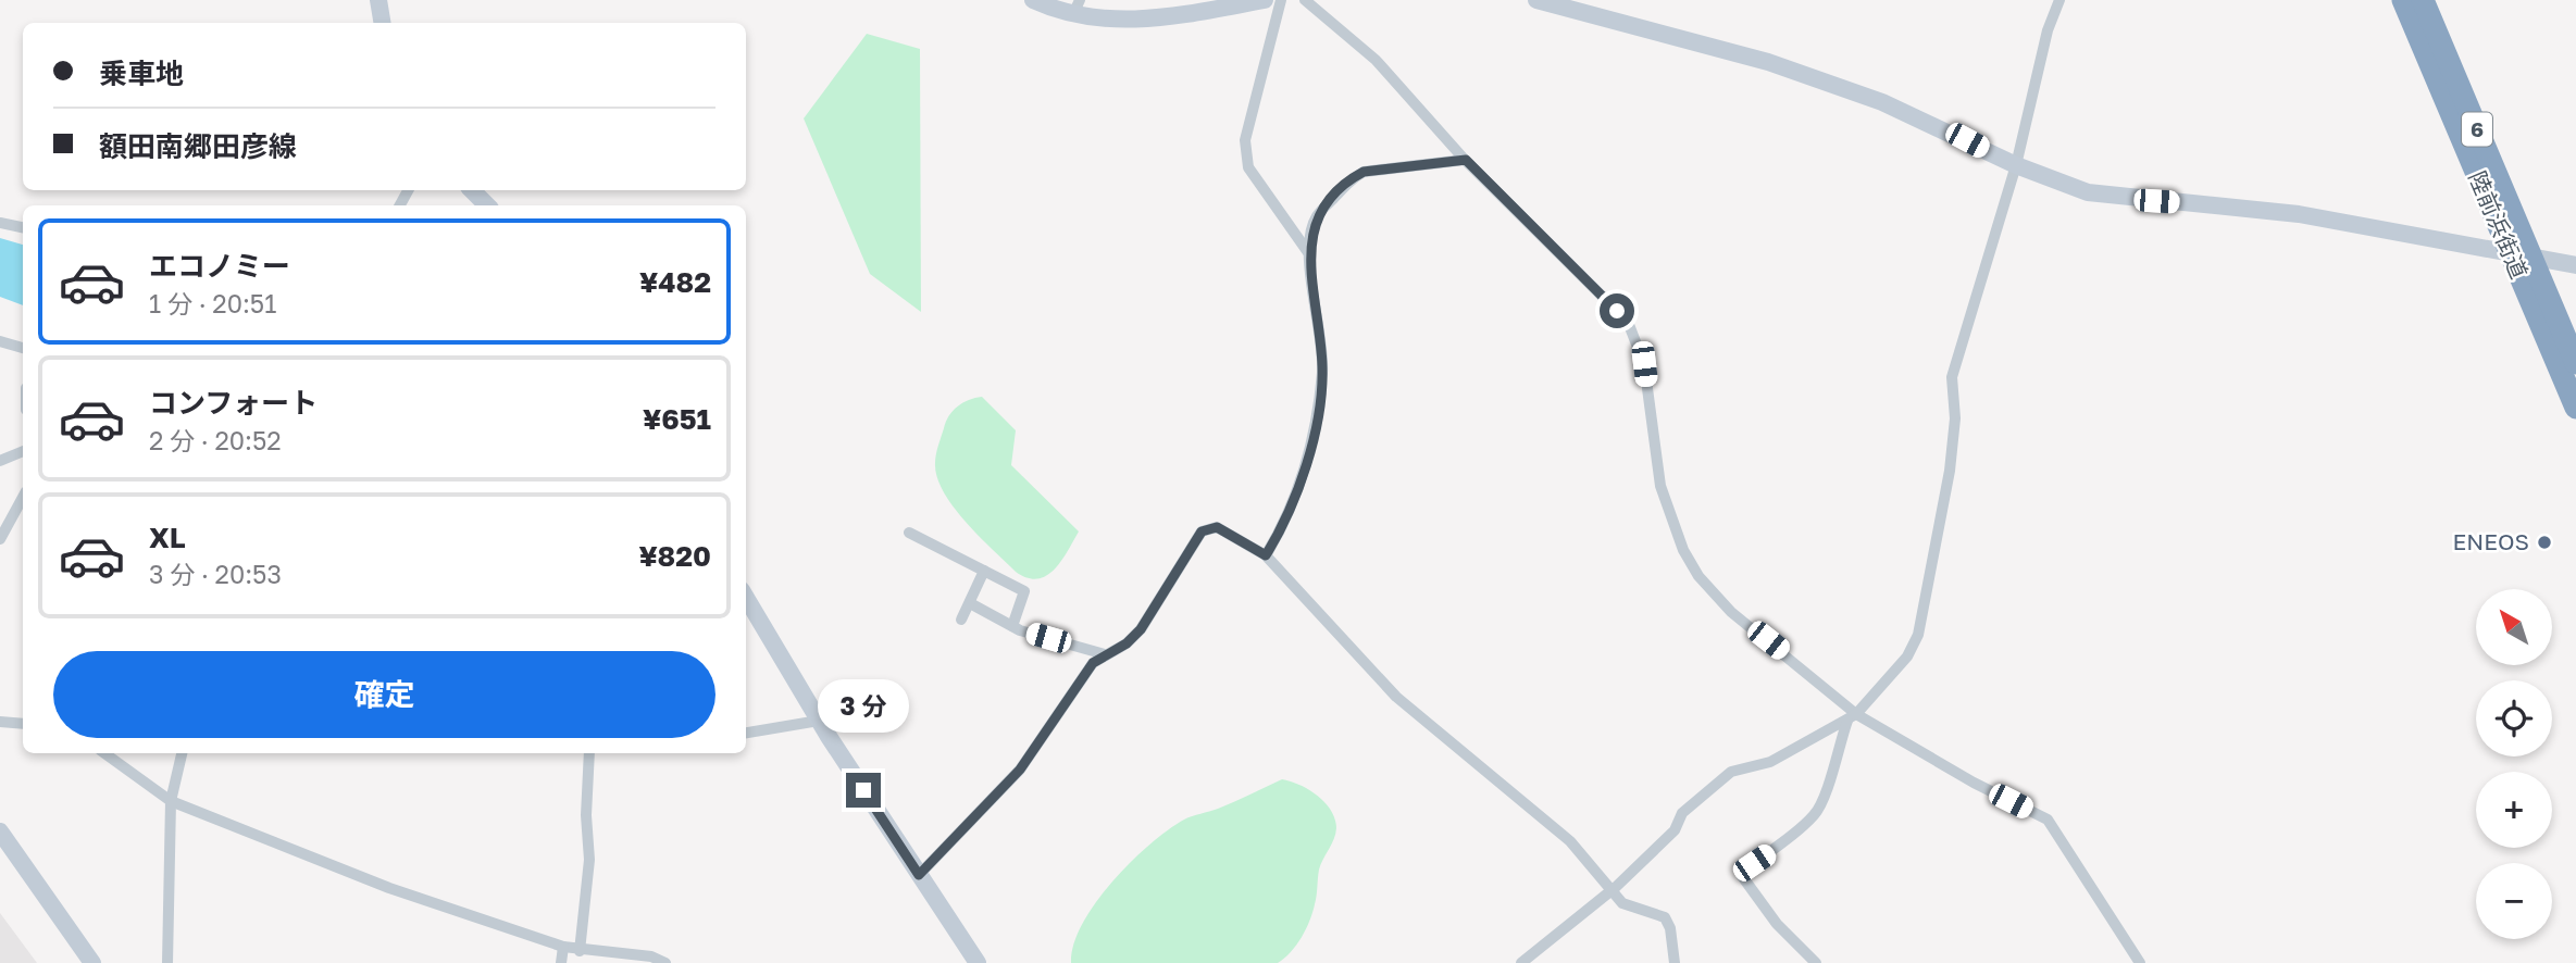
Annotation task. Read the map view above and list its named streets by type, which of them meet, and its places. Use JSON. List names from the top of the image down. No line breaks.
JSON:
{"streets":{"highway":["6","陸前浜街道"]},"places":["ENEOS"],"north":"top left","page":{"banner":["乗車地","額田南郷田彦線"],"list":[{"name":"エコノミー","note":"1 分 · 20:51","value":"¥482"},{"name":"コンフォート","note":"2 分 · 20:52","value":"¥651"},{"name":"XL","note":"3 分 · 20:53","value":"¥820"}],"map_buttons":["+","−"],"buttons":"確定","bubble":"3 分"}}
